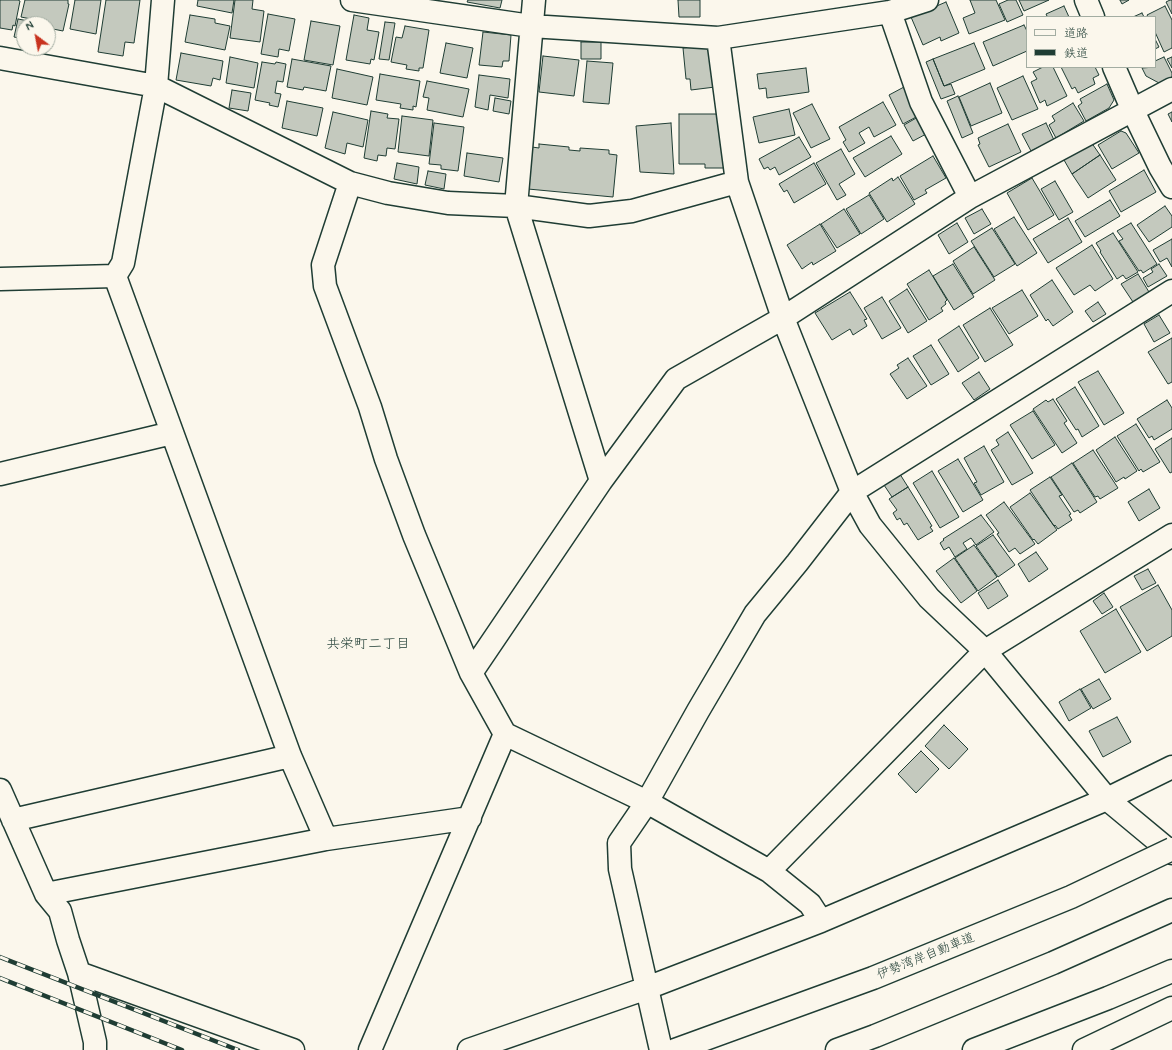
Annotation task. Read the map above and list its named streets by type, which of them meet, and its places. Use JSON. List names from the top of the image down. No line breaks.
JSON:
{"streets":{"main road":["伊勢湾岸自動車道"]},"districts":["共栄町二丁目"],"legend":["道路","鉄道"],"north":"top left"}
